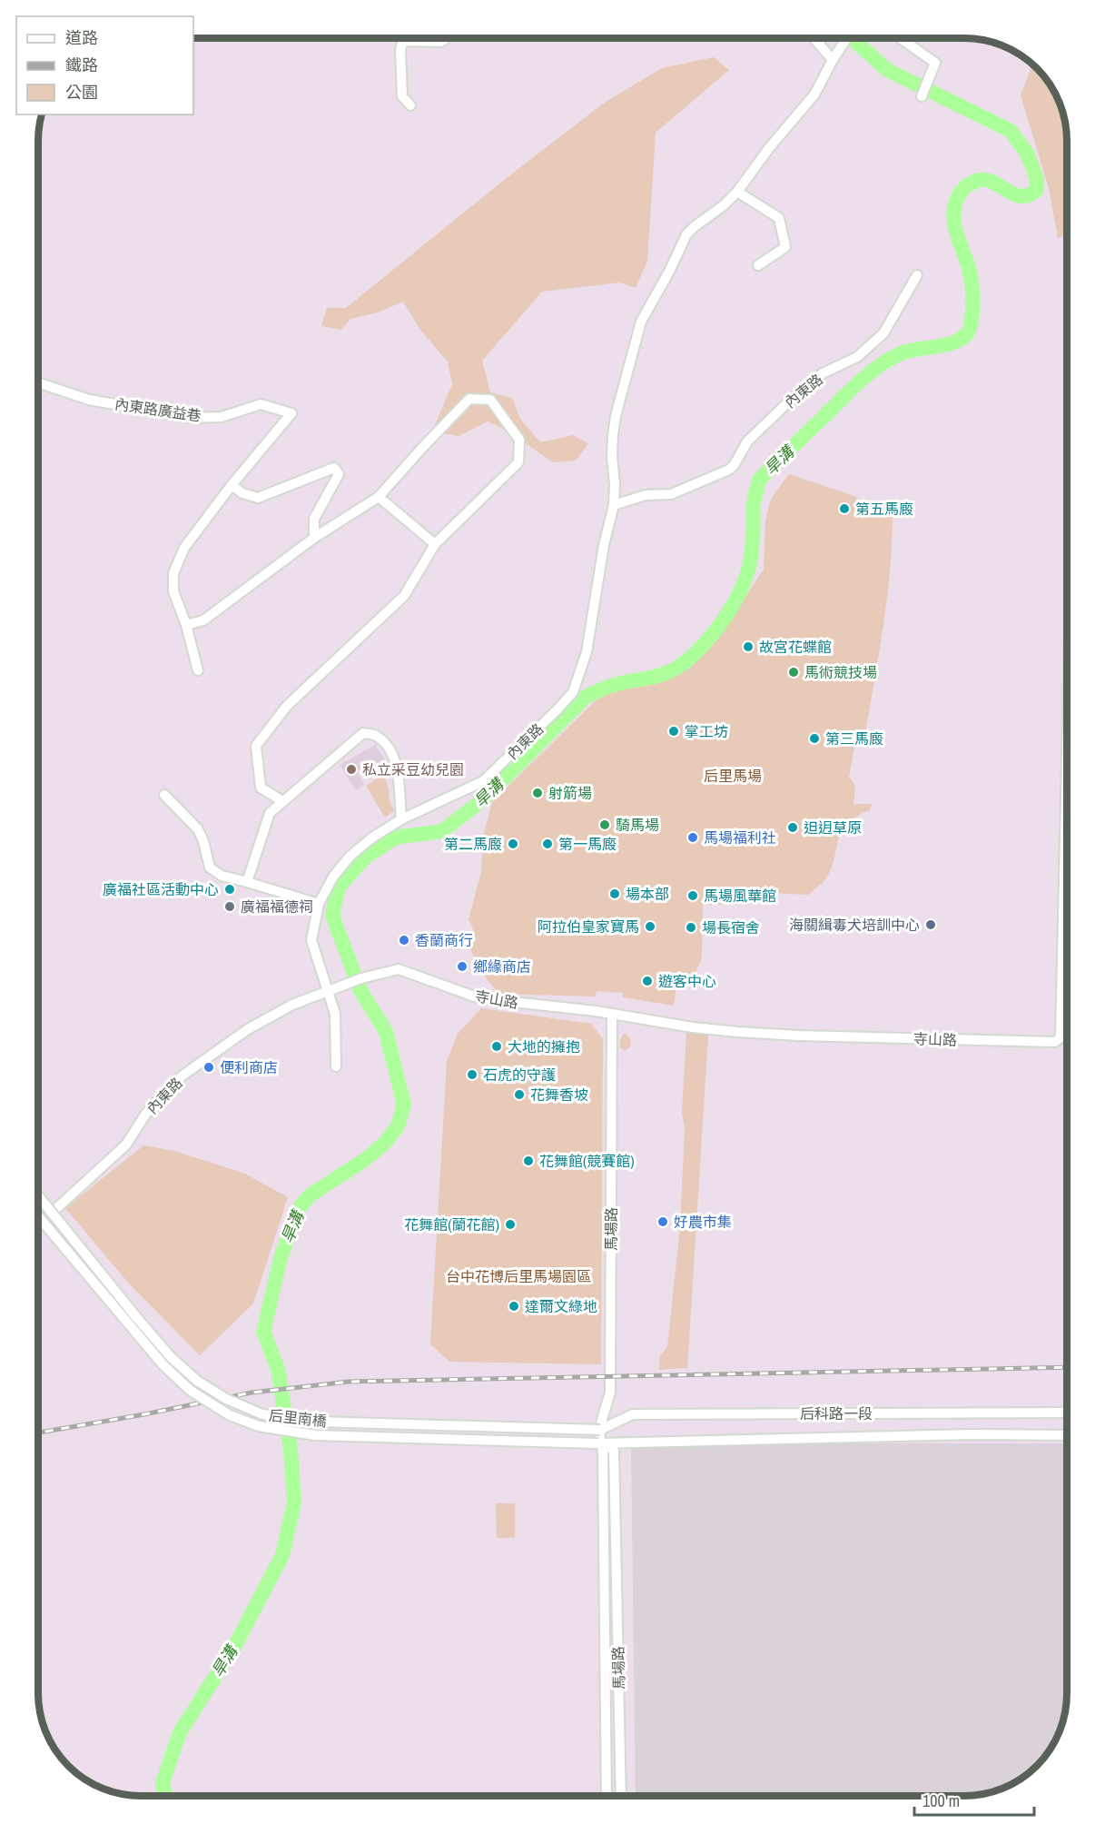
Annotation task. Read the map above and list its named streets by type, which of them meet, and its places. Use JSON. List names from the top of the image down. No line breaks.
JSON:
{"streets":{"street":["內東路","內東路廣益巷","寺山路","馬場路","后科路一段","后里南橋"]},"crossings":[["內東路","寺山路"],["寺山路","馬場路"],["馬場路","后科路一段"],["馬場路","后里南橋"],["后科路一段","后里南橋"]],"water":["旱溝"],"parks":["后里馬場","台中花博后里馬場園區"],"places":["第五馬廄","故宮花蝶館","馬術競技場","掌工坊","第三馬廄","私立采豆幼兒園","射箭場","騎馬場","𨑨迌草原","馬場福利社","第二馬廄","第一馬廄","廣福社區活動中心","場本部","馬場風華館","廣福福德祠","海關緝毒犬培訓中心","阿拉伯皇家寶馬","場長宿舍","香蘭商行","鄉緣商店","遊客中心","大地的擁抱","便利商店","石虎的守護","花舞香坡","花舞館(競賽館)","好農市集","花舞館(蘭花館)","達爾文綠地"],"legend":["道路","鐵路","公園"],"scale_bar":"100 m"}
